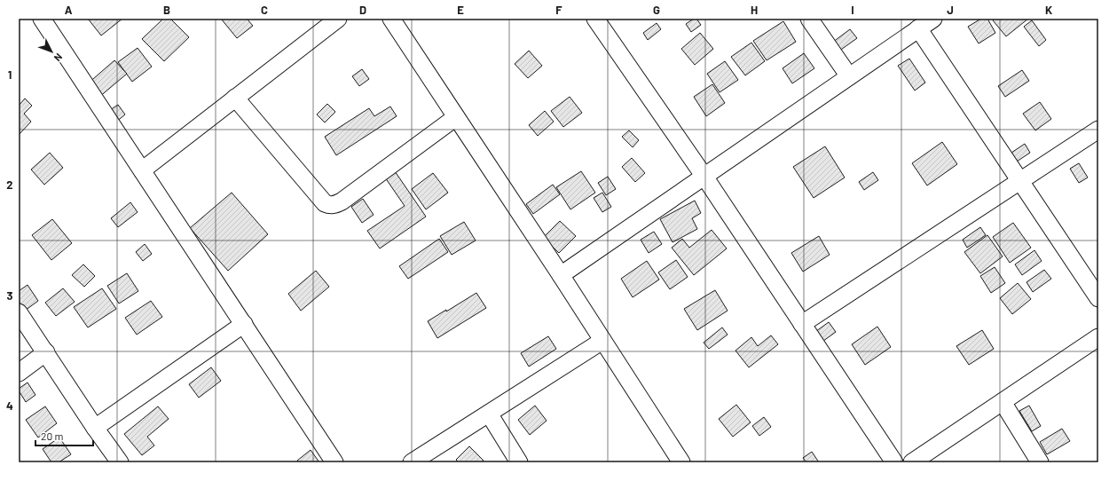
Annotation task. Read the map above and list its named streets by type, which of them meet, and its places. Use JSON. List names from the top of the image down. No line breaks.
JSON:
{"scale_bar":"20 m","north":"bottom right","grid":{"columns":["A","B","C","D","E","F","G","H","I","J","K"],"rows":["1","2","3","4"]}}
